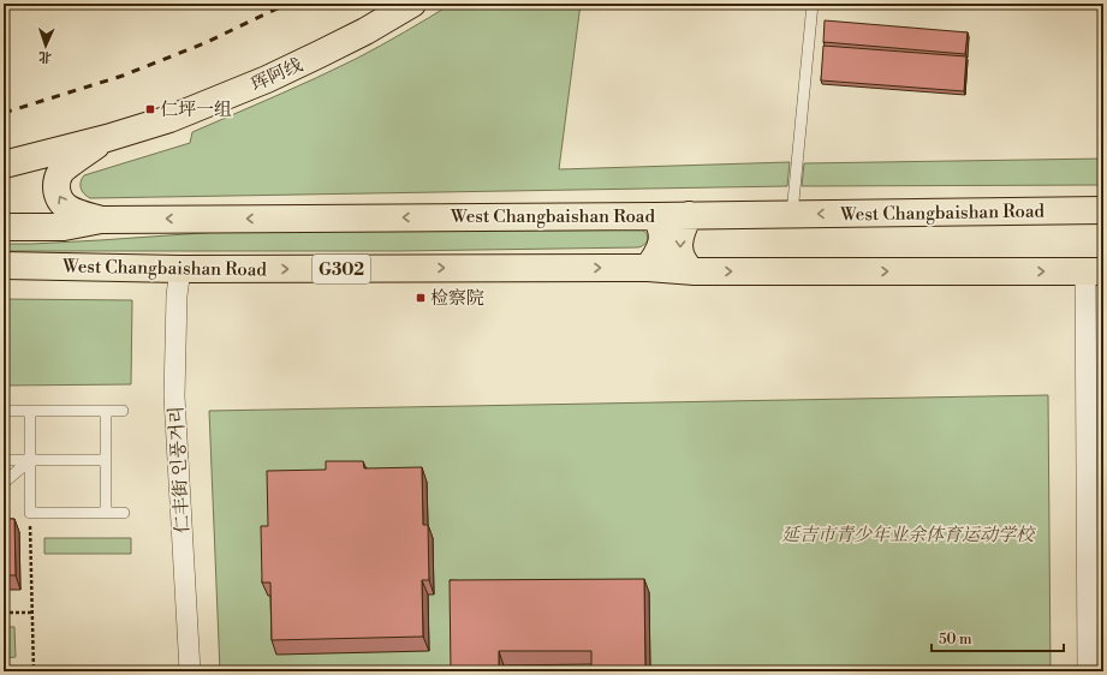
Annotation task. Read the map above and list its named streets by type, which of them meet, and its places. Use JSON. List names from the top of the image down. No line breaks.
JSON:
{"streets":{"main road":["珲阿线","West Changbaishan Road","G302"],"street":["仁丰街 인풍거리"]},"crossings":[["珲阿线","West Changbaishan Road"],["West Changbaishan Road","仁丰街 인풍거리"]],"parks":["延吉市青少年业余体育运动学校"],"places":{"transit":["仁坪一组","检察院"]},"scale_bar":"50 m","north":"bottom"}
